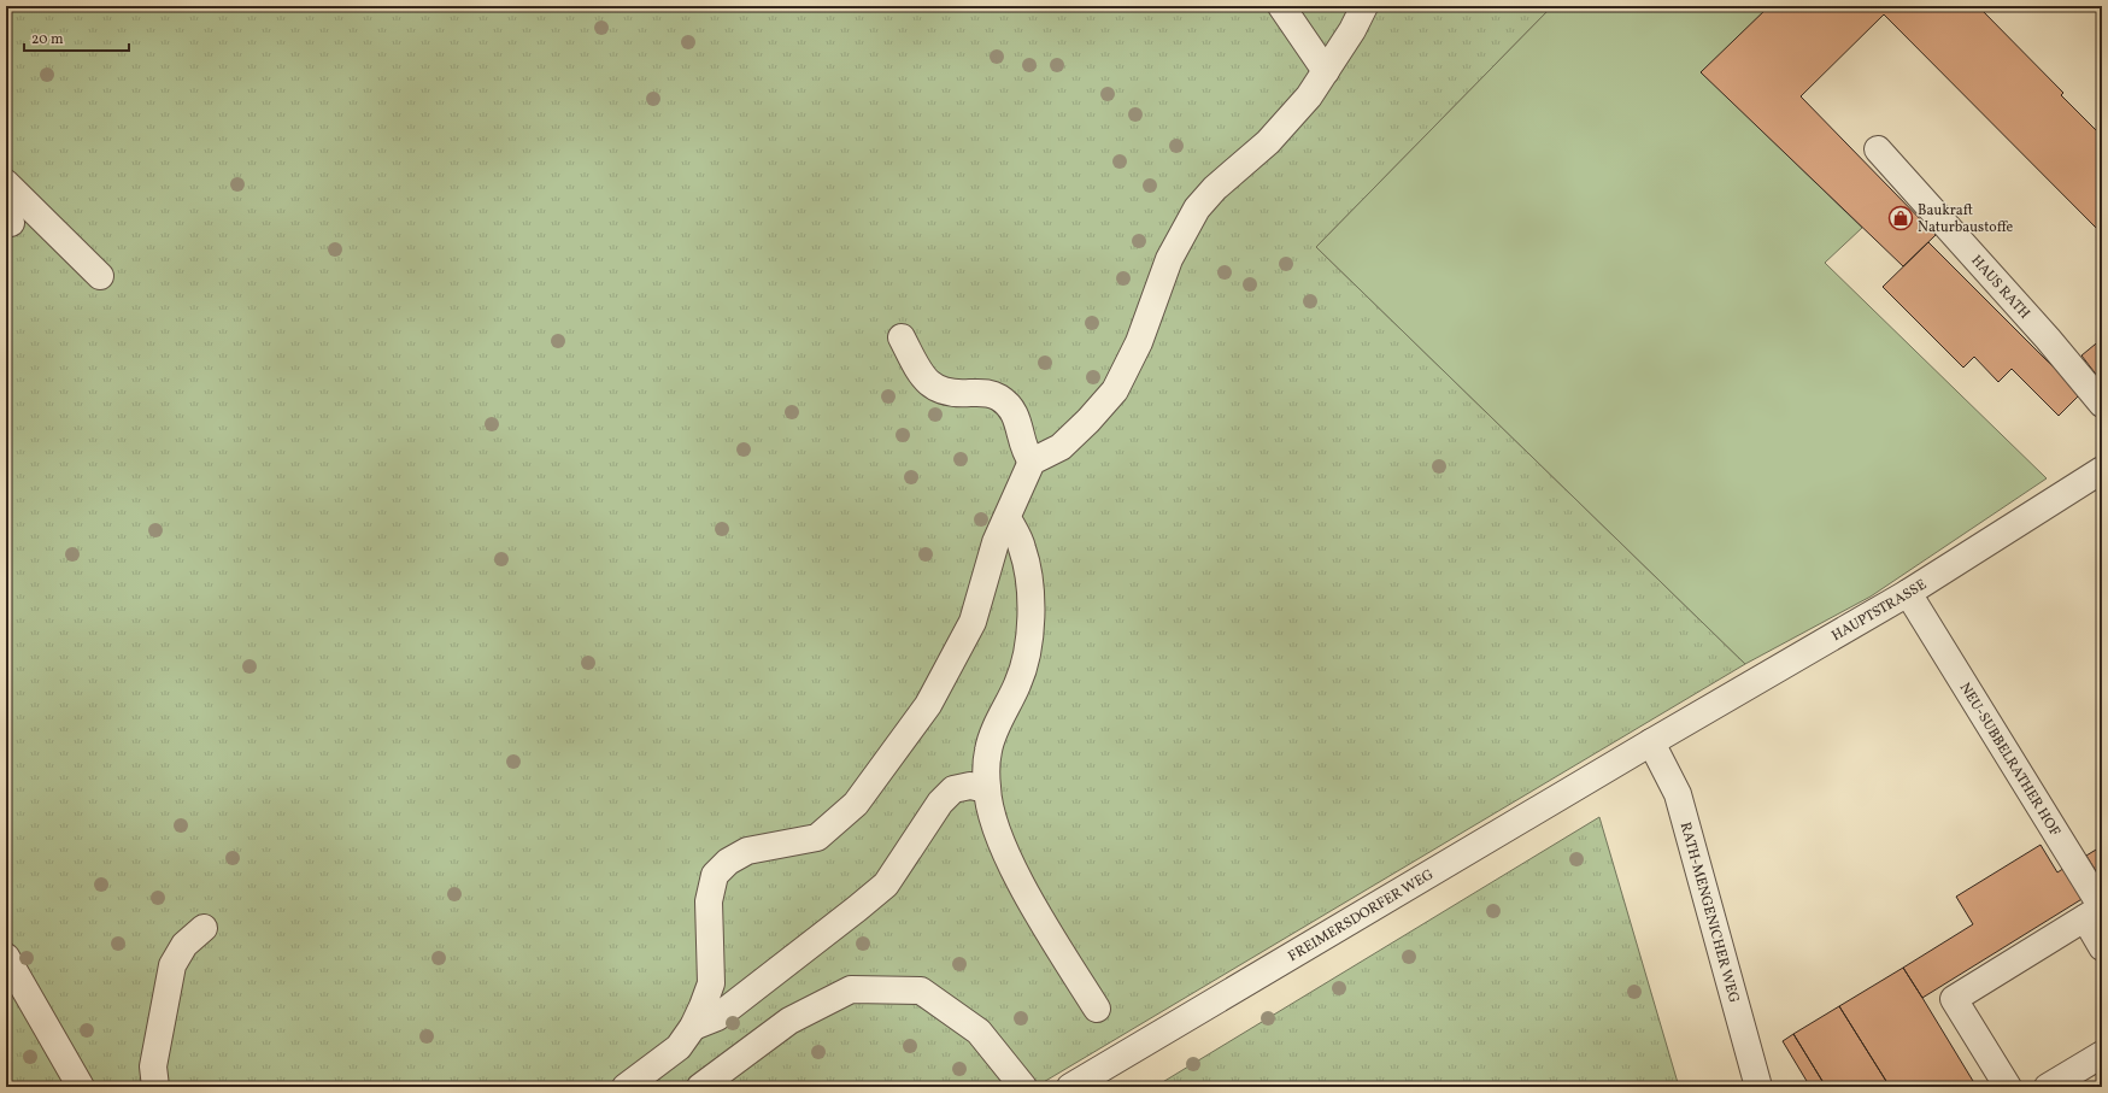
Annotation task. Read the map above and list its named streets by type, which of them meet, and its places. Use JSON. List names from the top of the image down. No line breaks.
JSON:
{"streets":{"street":["HAUS RATH","HAUPTSTRASSE","NEU-SUBBELRATHER HOF","RATH-MENGENICHER WEG","FREIMERSDORFER WEG"]},"crossings":[["HAUPTSTRASSE","NEU-SUBBELRATHER HOF"],["HAUPTSTRASSE","RATH-MENGENICHER WEG"],["HAUPTSTRASSE","FREIMERSDORFER WEG"],["RATH-MENGENICHER WEG","FREIMERSDORFER WEG"]],"places":{"shop":["Baukraft Naturbaustoffe"]},"scale_bar":"20 m"}
